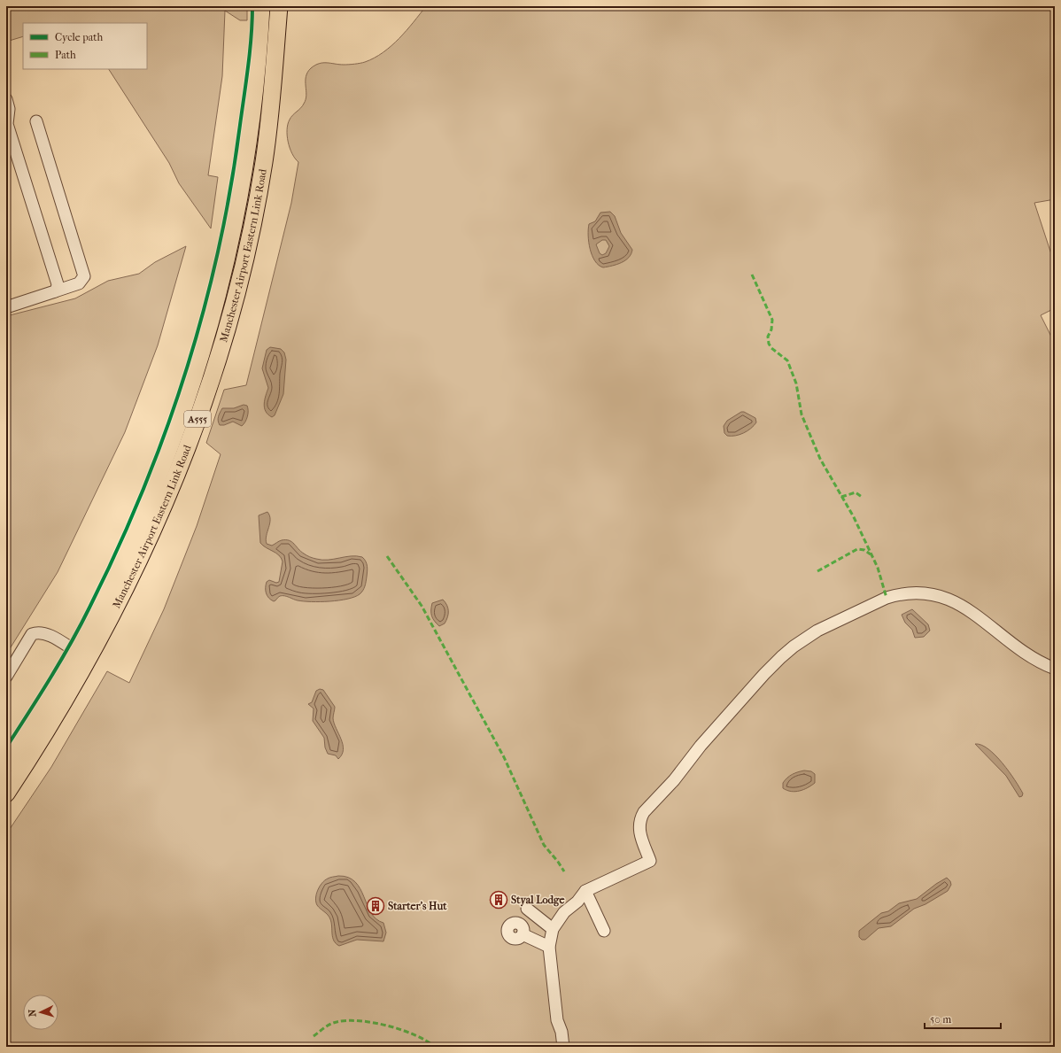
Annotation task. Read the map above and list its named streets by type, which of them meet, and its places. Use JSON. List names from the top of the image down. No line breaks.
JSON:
{"streets":{"highway":["Manchester Airport Eastern Link Road","A555"]},"places":{"building":["Styal Lodge","Starter's Hut"]},"legend":["Cycle path","Path"],"scale_bar":"50 m","north":"left"}
